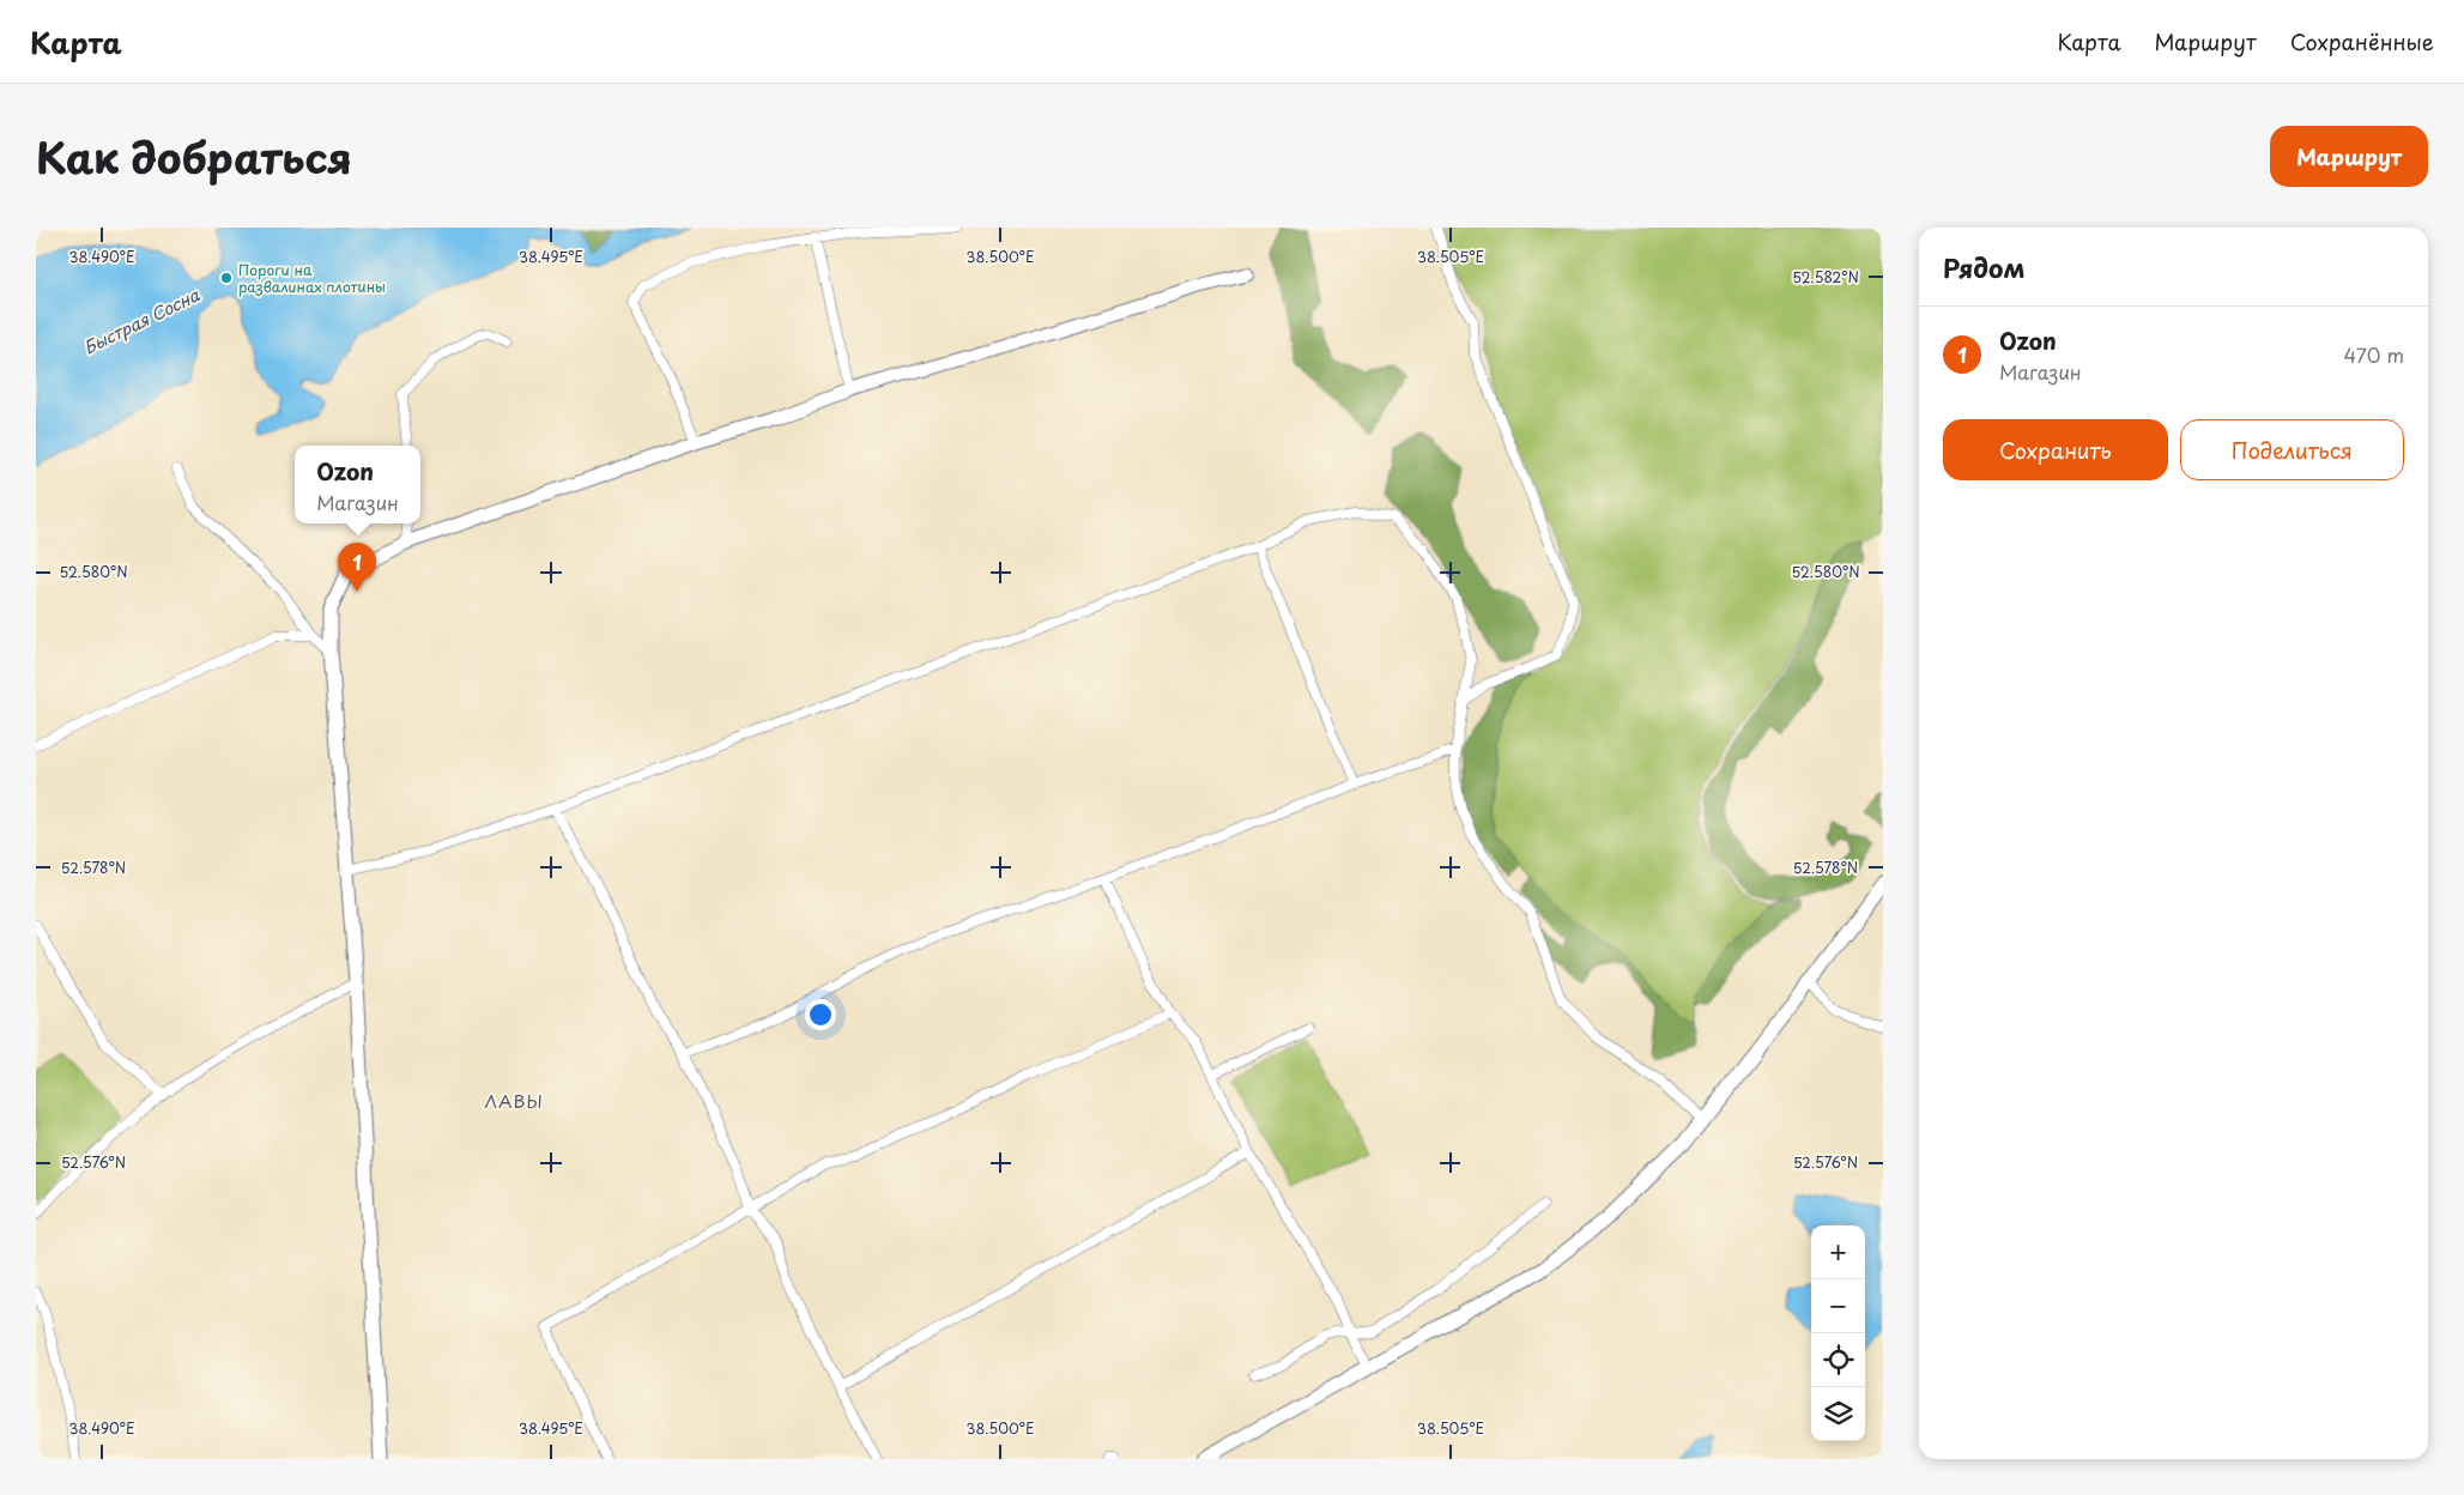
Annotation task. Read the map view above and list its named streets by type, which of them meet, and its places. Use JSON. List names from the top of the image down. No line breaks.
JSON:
{"districts":["ЛАВЫ"],"water":["Быстрая Сосна"],"places":["Пороги на развалинах плотины"],"page":{"header":"Карта","nav":["Карта","Маршрут","Сохранённые"],"title":"Как добраться","buttons":["Маршрут",["Сохранить","Поделиться"]],"heading":"Рядом","list":[{"mark":"1","name":"Ozon","note":"Магазин","value":"470 m"}],"popup":["Ozon","Магазин"],"pins":"1","map_buttons":["+","−"]},"coordinates":["38.490°E","38.495°E","38.500°E","38.505°E","52.582°N","52.580°N","52.578°N","52.576°N"]}
